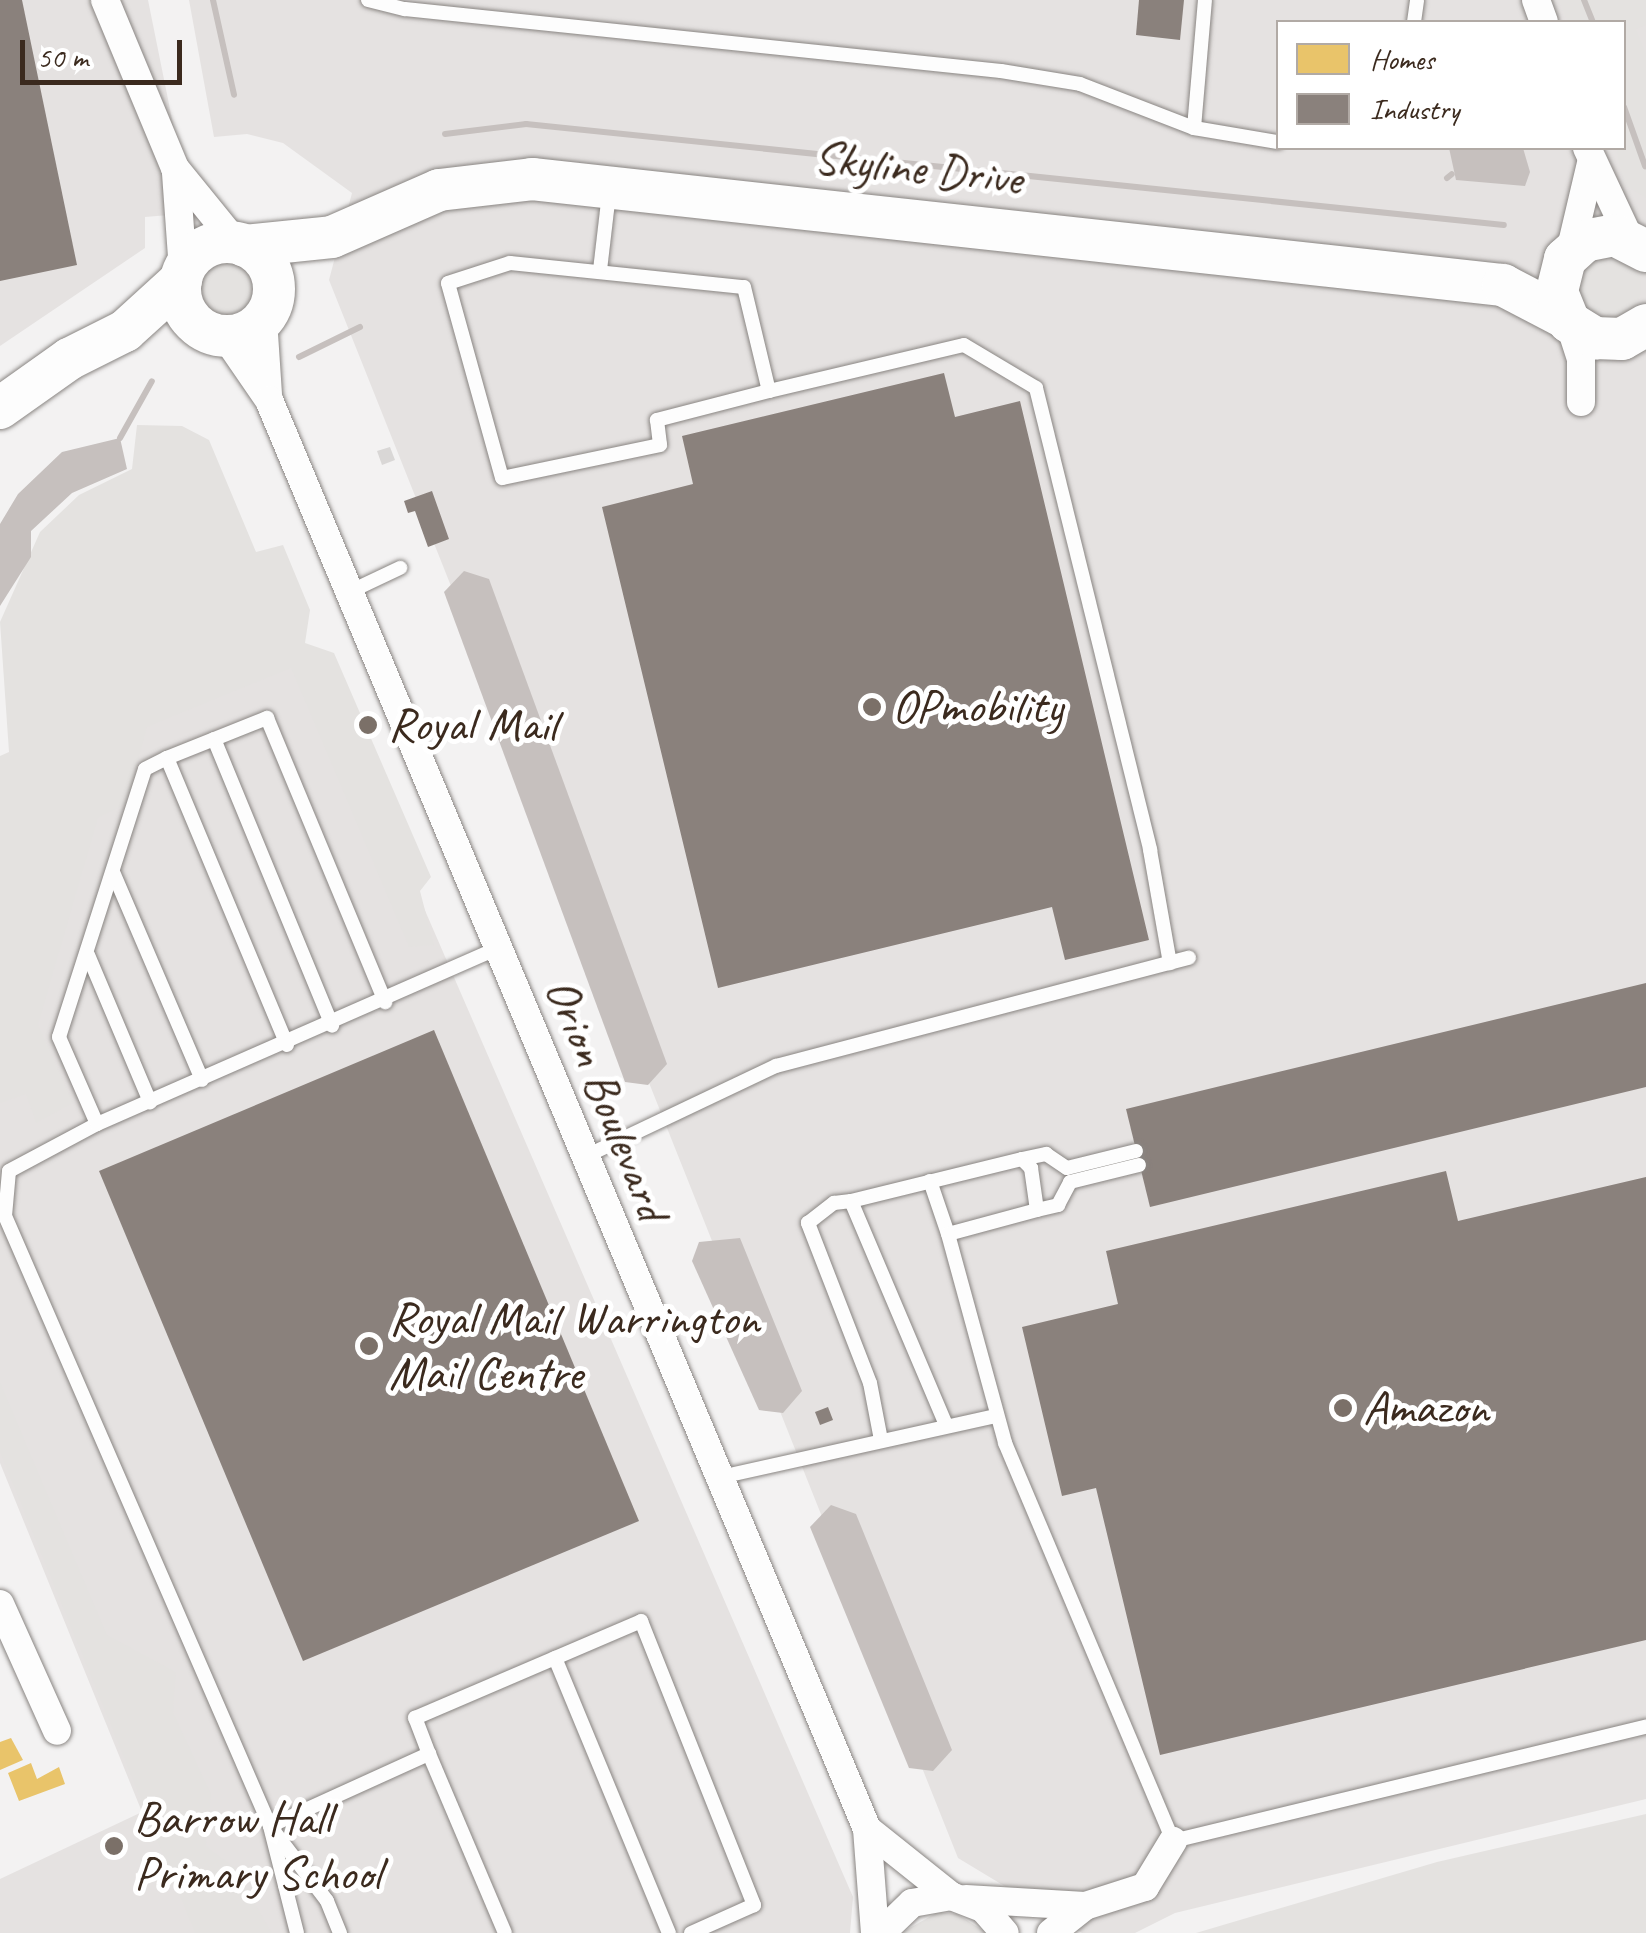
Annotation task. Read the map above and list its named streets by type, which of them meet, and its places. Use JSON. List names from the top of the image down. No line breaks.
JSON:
{"streets":{"main road":["Skyline Drive"],"street":["Orion Boulevard"]},"crossings":[["Skyline Drive","Orion Boulevard"]],"places":["OPmobility","Royal Mail","Royal Mail Warrington Mail Centre","Amazon","Barrow Hall Primary School"],"legend":["Homes","Industry"],"scale_bar":"50 m"}
